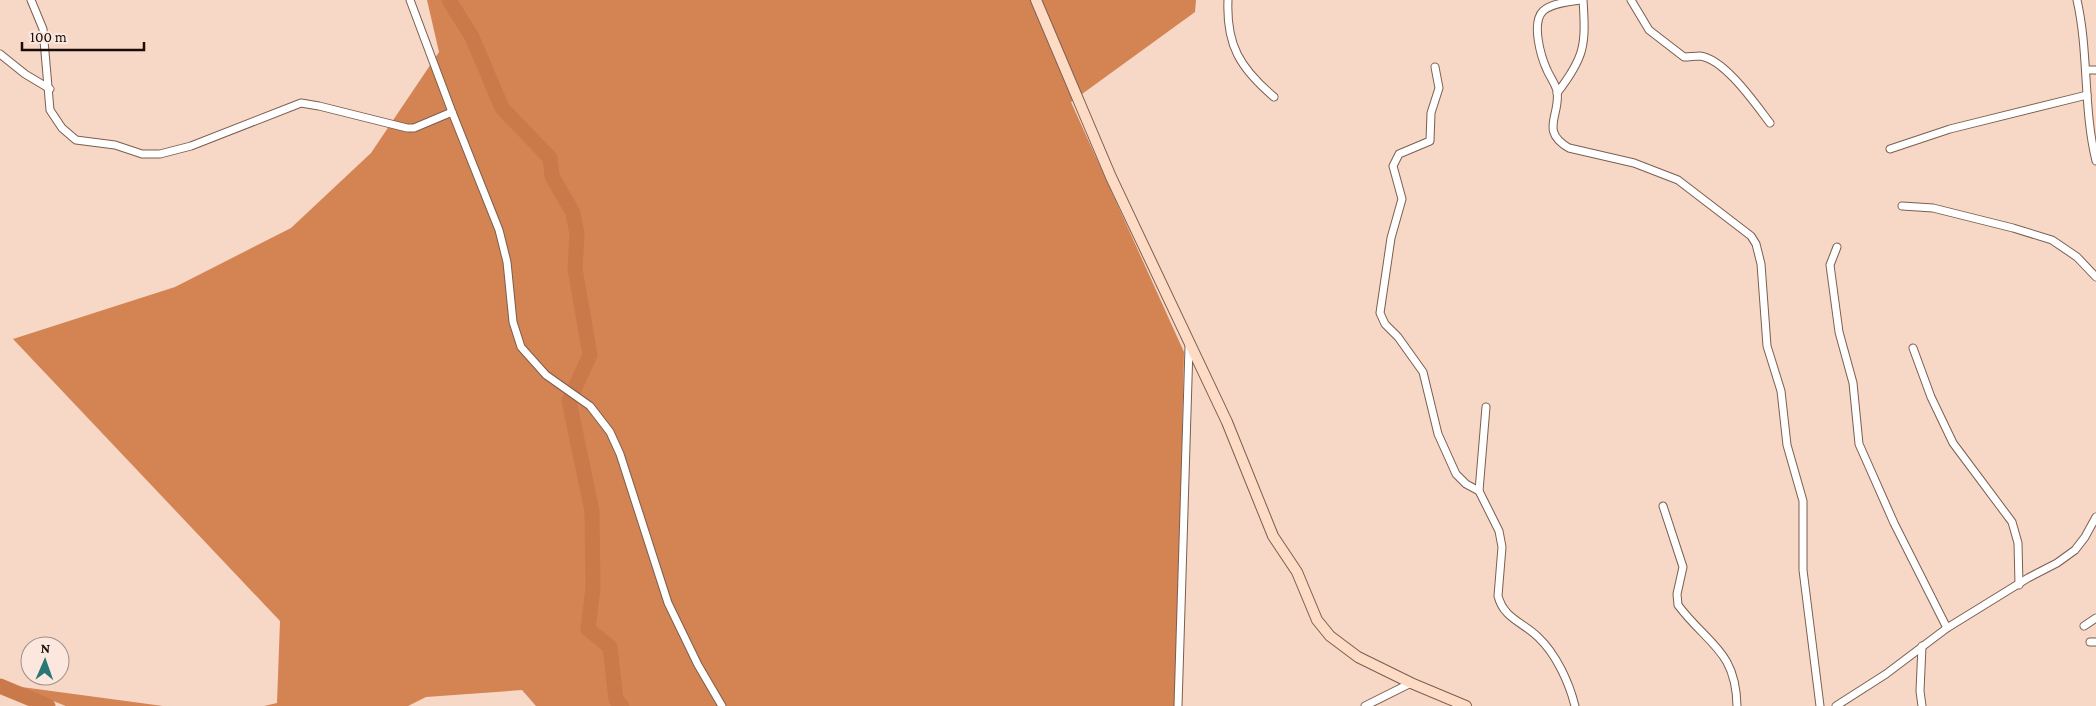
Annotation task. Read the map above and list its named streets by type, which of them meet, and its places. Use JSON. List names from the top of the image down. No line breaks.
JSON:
{"scale_bar":"100 m","north":"top"}
